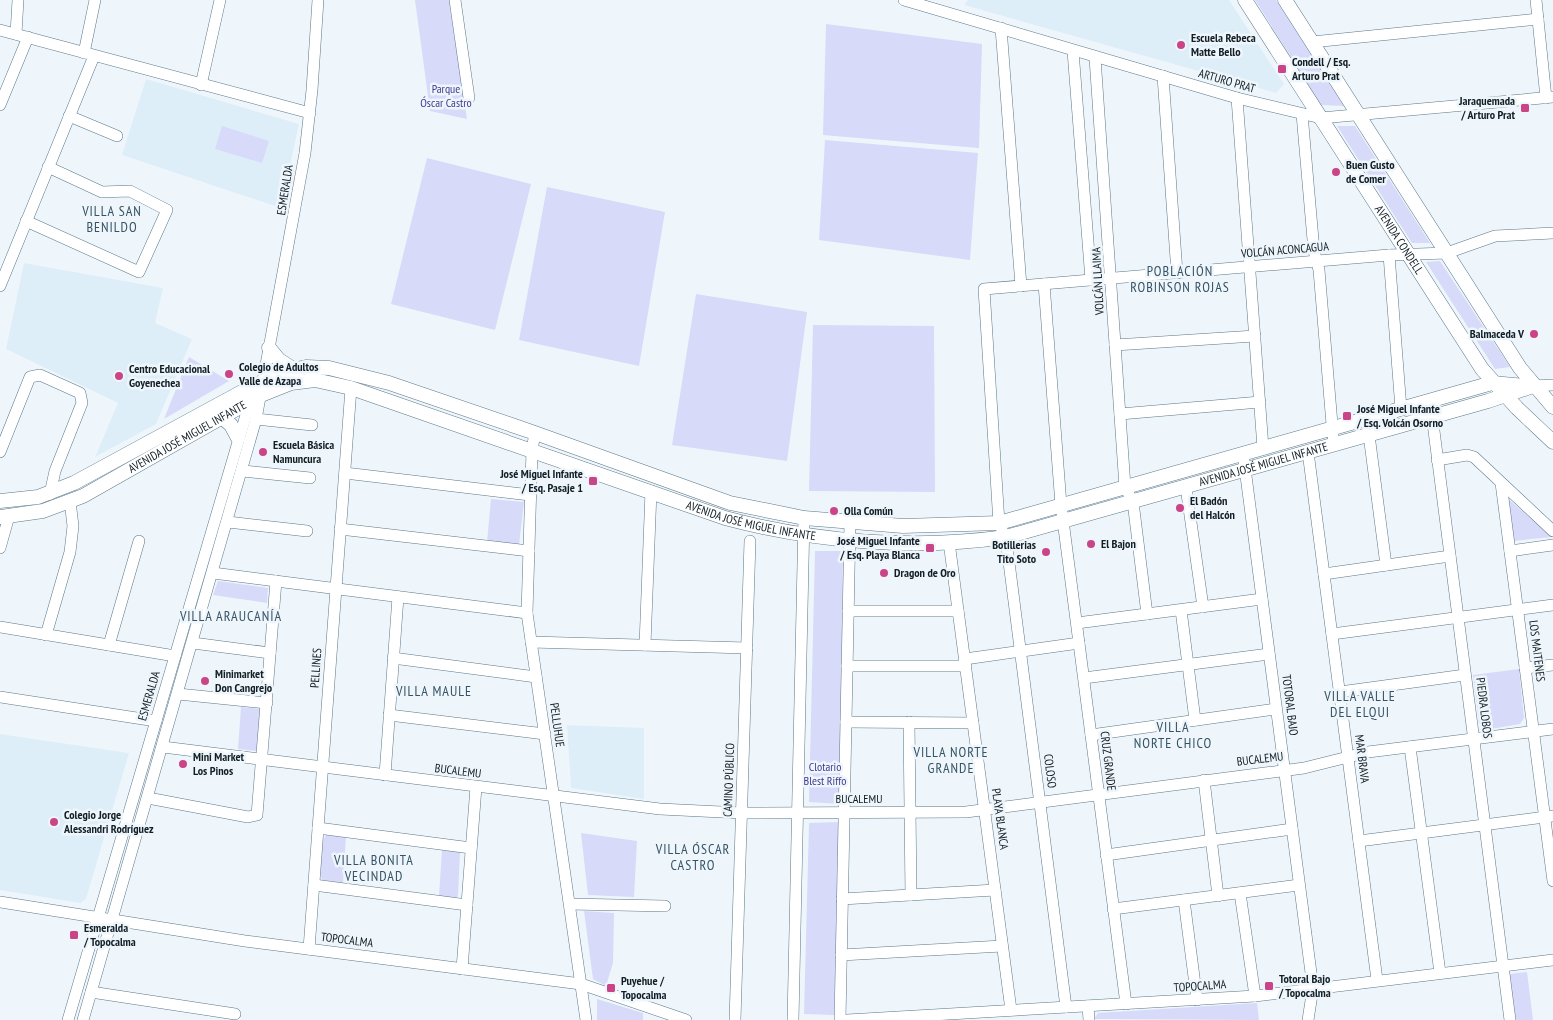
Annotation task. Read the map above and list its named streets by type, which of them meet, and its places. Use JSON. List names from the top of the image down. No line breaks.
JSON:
{"streets":{"main road":["AVENIDA CONDELL","AVENIDA JOSÉ MIGUEL INFANTE"],"street":["ARTURO PRAT","ESMERALDA","VOLCÁN ACONCAGUA","VOLCÁN LLAIMA","LOS MAITENES","PELLINES","TOTORAL BAJO","PIEDRA LOBOS","PELLUHUE","BUCALEMU","MAR BRAVA","CRUZ GRANDE","COLOSO","CAMINO PÚBLICO","PLAYA BLANCA","TOPOCALMA"]},"crossings":[["ARTURO PRAT","AVENIDA CONDELL"],["ARTURO PRAT","VOLCÁN LLAIMA"],["ESMERALDA","AVENIDA JOSÉ MIGUEL INFANTE"],["ESMERALDA","BUCALEMU"],["ESMERALDA","TOPOCALMA"],["AVENIDA CONDELL","VOLCÁN ACONCAGUA"],["AVENIDA CONDELL","AVENIDA JOSÉ MIGUEL INFANTE"],["VOLCÁN ACONCAGUA","VOLCÁN LLAIMA"],["VOLCÁN ACONCAGUA","AVENIDA JOSÉ MIGUEL INFANTE"],["VOLCÁN ACONCAGUA","CRUZ GRANDE"],["VOLCÁN ACONCAGUA","COLOSO"],["VOLCÁN LLAIMA","AVENIDA JOSÉ MIGUEL INFANTE"],["AVENIDA JOSÉ MIGUEL INFANTE","PELLINES"],["AVENIDA JOSÉ MIGUEL INFANTE","TOTORAL BAJO"],["AVENIDA JOSÉ MIGUEL INFANTE","PIEDRA LOBOS"],["AVENIDA JOSÉ MIGUEL INFANTE","PELLUHUE"],["AVENIDA JOSÉ MIGUEL INFANTE","MAR BRAVA"],["AVENIDA JOSÉ MIGUEL INFANTE","CRUZ GRANDE"],["AVENIDA JOSÉ MIGUEL INFANTE","COLOSO"],["AVENIDA JOSÉ MIGUEL INFANTE","PLAYA BLANCA"],["LOS MAITENES","BUCALEMU"],["PELLINES","BUCALEMU"],["PELLINES","TOPOCALMA"],["TOTORAL BAJO","BUCALEMU"],["TOTORAL BAJO","TOPOCALMA"],["PIEDRA LOBOS","BUCALEMU"],["PIEDRA LOBOS","TOPOCALMA"],["PELLUHUE","BUCALEMU"],["PELLUHUE","TOPOCALMA"],["BUCALEMU","MAR BRAVA"],["BUCALEMU","CRUZ GRANDE"],["BUCALEMU","COLOSO"],["BUCALEMU","CAMINO PÚBLICO"],["BUCALEMU","PLAYA BLANCA"],["MAR BRAVA","TOPOCALMA"],["CRUZ GRANDE","TOPOCALMA"],["COLOSO","TOPOCALMA"],["PLAYA BLANCA","TOPOCALMA"]],"districts":["VILLA SAN BENILDO","POBLACIÓN ROBINSON ROJAS","VILLA ARAUCANÍA","VILLA MAULE","VILLA VALLE DEL ELQUI","VILLA NORTE CHICO","VILLA NORTE GRANDE","VILLA ÓSCAR CASTRO","VILLA BONITA VECINDAD"],"parks":["Parque Óscar Castro","Clotario Blest Riffo"],"places":{"other":["Escuela Rebeca Matte Bello","Buen Gusto de Comer","Balmaceda V","Colegio de Adultos Valle de Azapa","Centro Educacional Goyenechea","Escuela Básica Namuncura","El Badón del Halcón","Olla Común","El Bajon","Botillerias Tito Soto","Dragon de Oro","Minimarket Don Cangrejo","Mini Market Los Pinos","Colegio Jorge Alessandri Rodríguez"],"transit":["Condell / Esq. Arturo Prat","Jaraquemada / Arturo Prat","José Miguel Infante / Esq. Volcán Osorno","José Miguel Infante / Esq. Pasaje 1","José Miguel Infante / Esq. Playa Blanca","Esmeralda / Topocalma","Totoral Bajo / Topocalma","Puyehue / Topocalma"]}}
